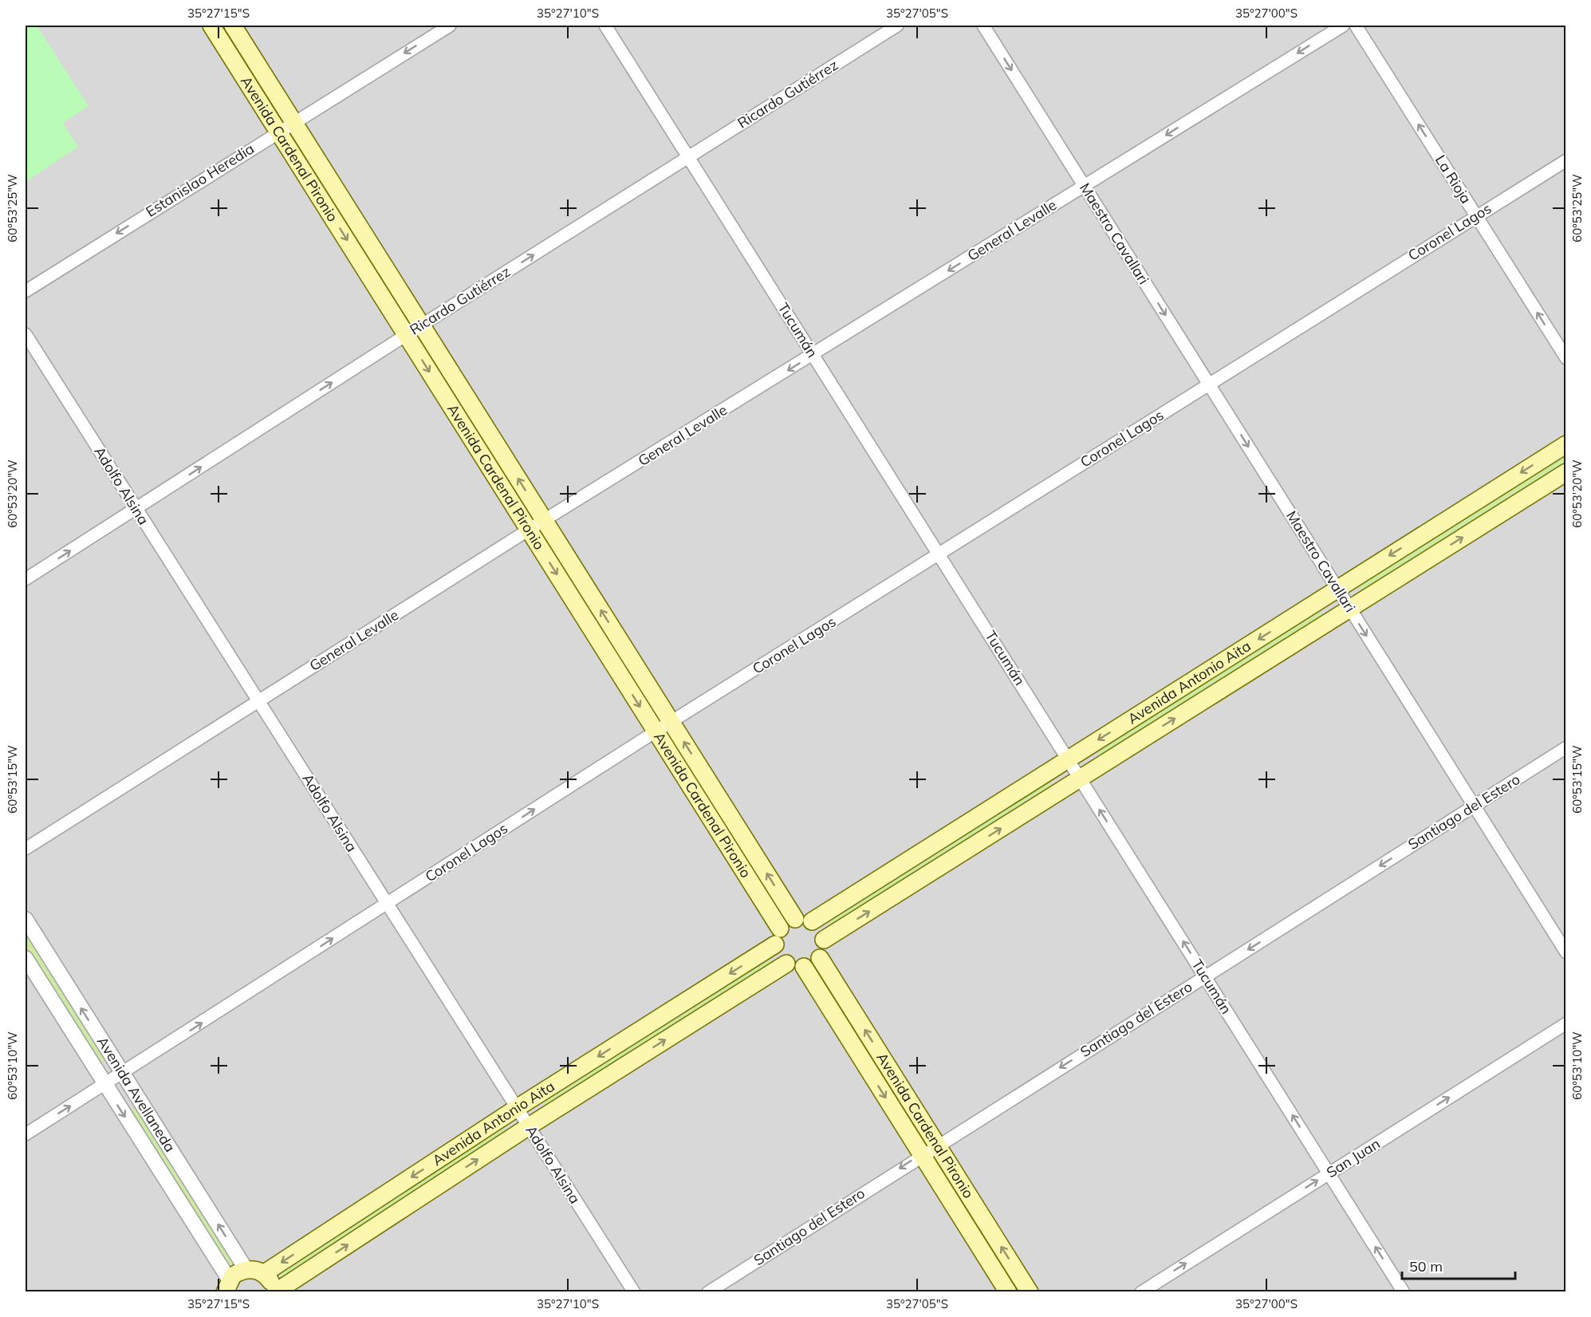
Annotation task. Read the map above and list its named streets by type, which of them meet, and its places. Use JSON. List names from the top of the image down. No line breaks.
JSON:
{"streets":{"main road":["Avenida Cardenal Pironio","Avenida Antonio Aita"],"street":["Ricardo Gutiérrez","La Rioja","Estanislao Heredia","General Levalle","Coronel Lagos","Maestro Cavallari","Tucumán","Adolfo Alsina","Santiago del Estero","Avenida Avellaneda","San Juan"]},"crossings":[["Ricardo Gutiérrez","Avenida Cardenal Pironio"],["Ricardo Gutiérrez","Tucumán"],["Ricardo Gutiérrez","Adolfo Alsina"],["Avenida Cardenal Pironio","Estanislao Heredia"],["Avenida Cardenal Pironio","General Levalle"],["Avenida Cardenal Pironio","Coronel Lagos"],["Avenida Cardenal Pironio","Avenida Antonio Aita"],["Avenida Cardenal Pironio","Santiago del Estero"],["La Rioja","Coronel Lagos"],["General Levalle","Maestro Cavallari"],["General Levalle","Tucumán"],["General Levalle","Adolfo Alsina"],["Coronel Lagos","Maestro Cavallari"],["Coronel Lagos","Tucumán"],["Coronel Lagos","Adolfo Alsina"],["Coronel Lagos","Avenida Avellaneda"],["Maestro Cavallari","Avenida Antonio Aita"],["Maestro Cavallari","Santiago del Estero"],["Tucumán","Avenida Antonio Aita"],["Tucumán","Santiago del Estero"],["Tucumán","San Juan"],["Adolfo Alsina","Avenida Antonio Aita"]],"one_way":["Ricardo Gutiérrez","La Rioja","Estanislao Heredia","General Levalle","Coronel Lagos","Maestro Cavallari","Tucumán","Santiago del Estero","San Juan"],"scale_bar":"50 m","coordinates":["35°27'15\"S","35°27'10\"S","35°27'05\"S","35°27'00\"S","60°53'25\"W","60°53'20\"W","60°53'15\"W","60°53'10\"W"]}
